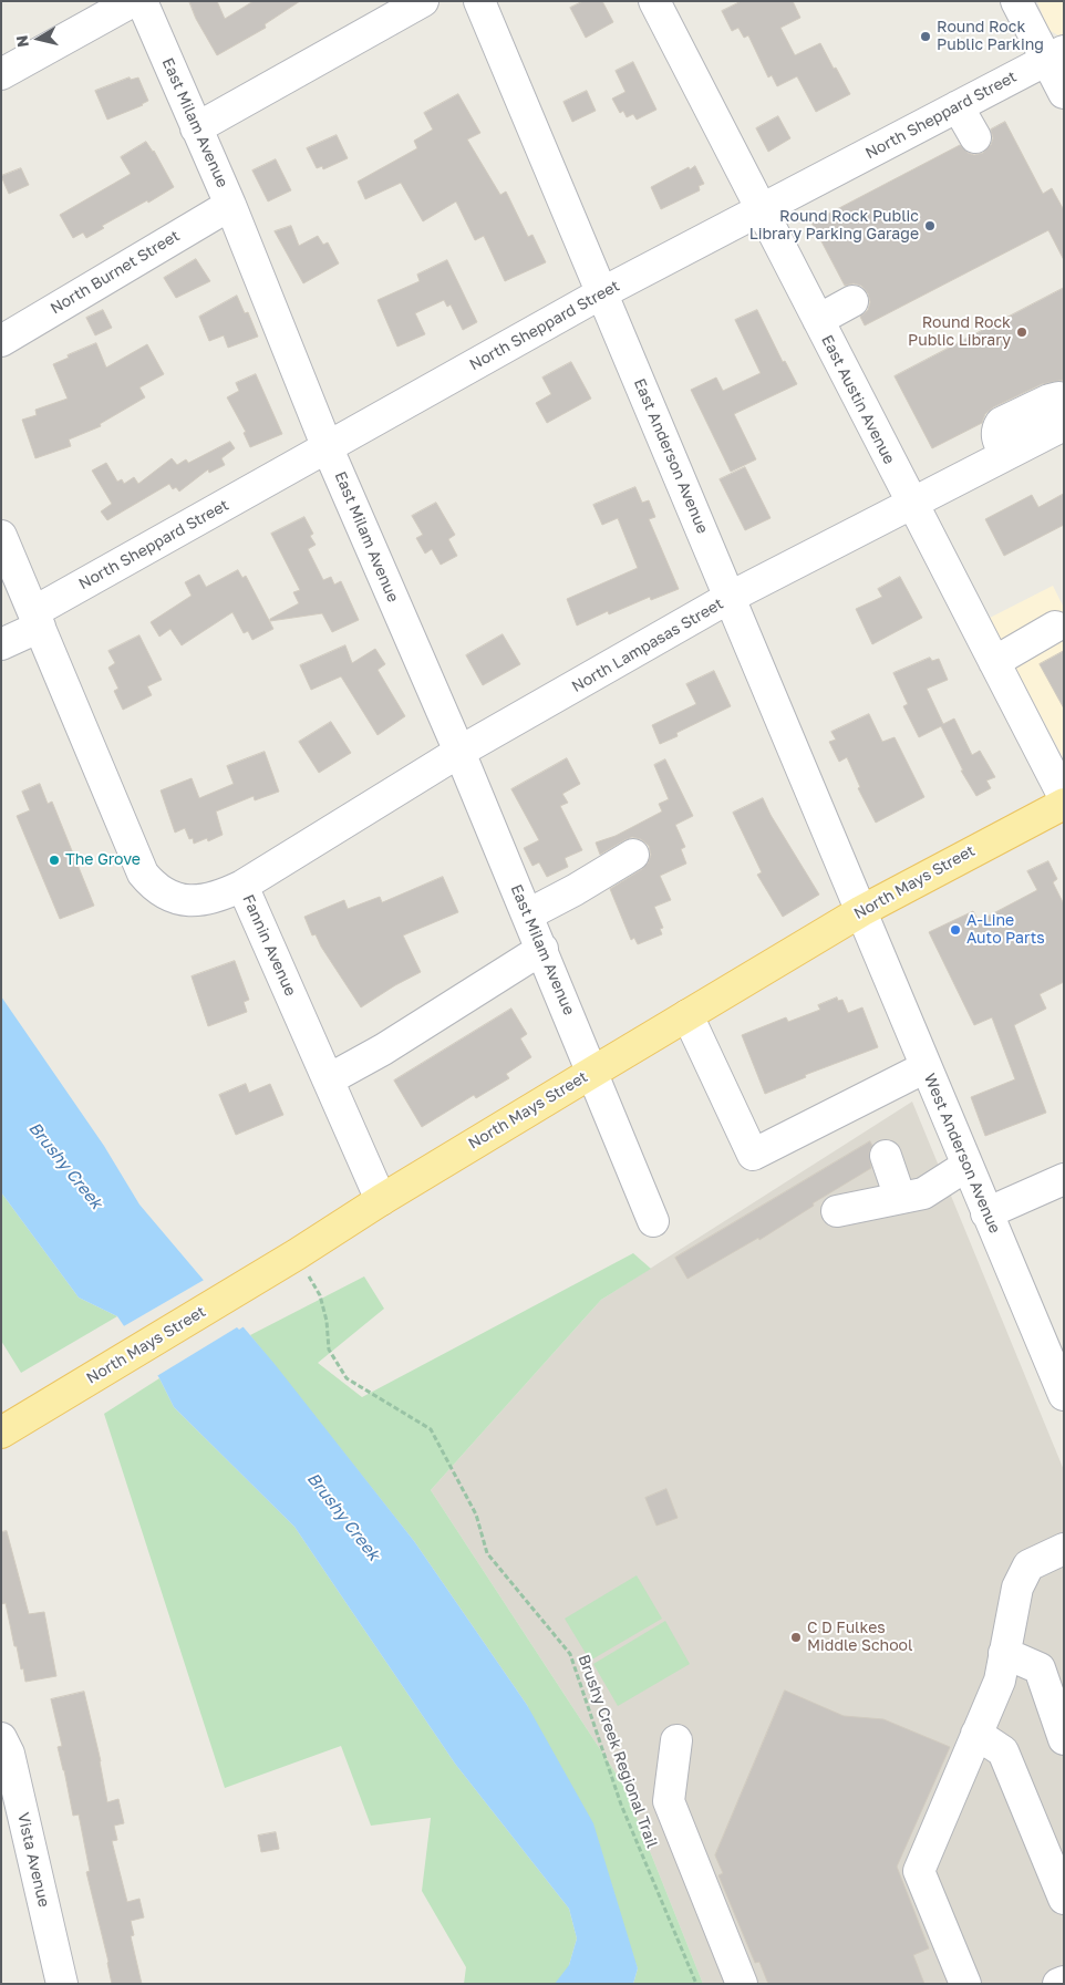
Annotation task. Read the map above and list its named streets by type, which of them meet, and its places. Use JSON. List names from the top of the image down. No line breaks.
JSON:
{"streets":{"main road":["North Mays Street"],"street":["North Sheppard Street","East Milam Avenue","North Burnet Street","East Austin Avenue","East Anderson Avenue","North Lampasas Street","Fannin Avenue","West Anderson Avenue","Vista Avenue"],"path":["Brushy Creek Regional Trail"]},"crossings":[["North Sheppard Street","East Milam Avenue"],["North Sheppard Street","East Austin Avenue"],["North Sheppard Street","East Anderson Avenue"],["North Sheppard Street","Fannin Avenue"],["East Milam Avenue","North Burnet Street"],["East Milam Avenue","North Lampasas Street"],["East Milam Avenue","North Mays Street"],["East Austin Avenue","North Lampasas Street"],["East Anderson Avenue","North Lampasas Street"],["East Anderson Avenue","North Mays Street"],["East Anderson Avenue","West Anderson Avenue"],["North Lampasas Street","Fannin Avenue"],["North Mays Street","Fannin Avenue"],["North Mays Street","West Anderson Avenue"],["North Mays Street","Brushy Creek Regional Trail"]],"water":["Brushy Creek"],"places":["Round Rock Public Parking","Round Rock Public Library Parking Garage","Round Rock Public Library","The Grove","A-Line Auto Parts","C D Fulkes Middle School"],"north":"left"}
